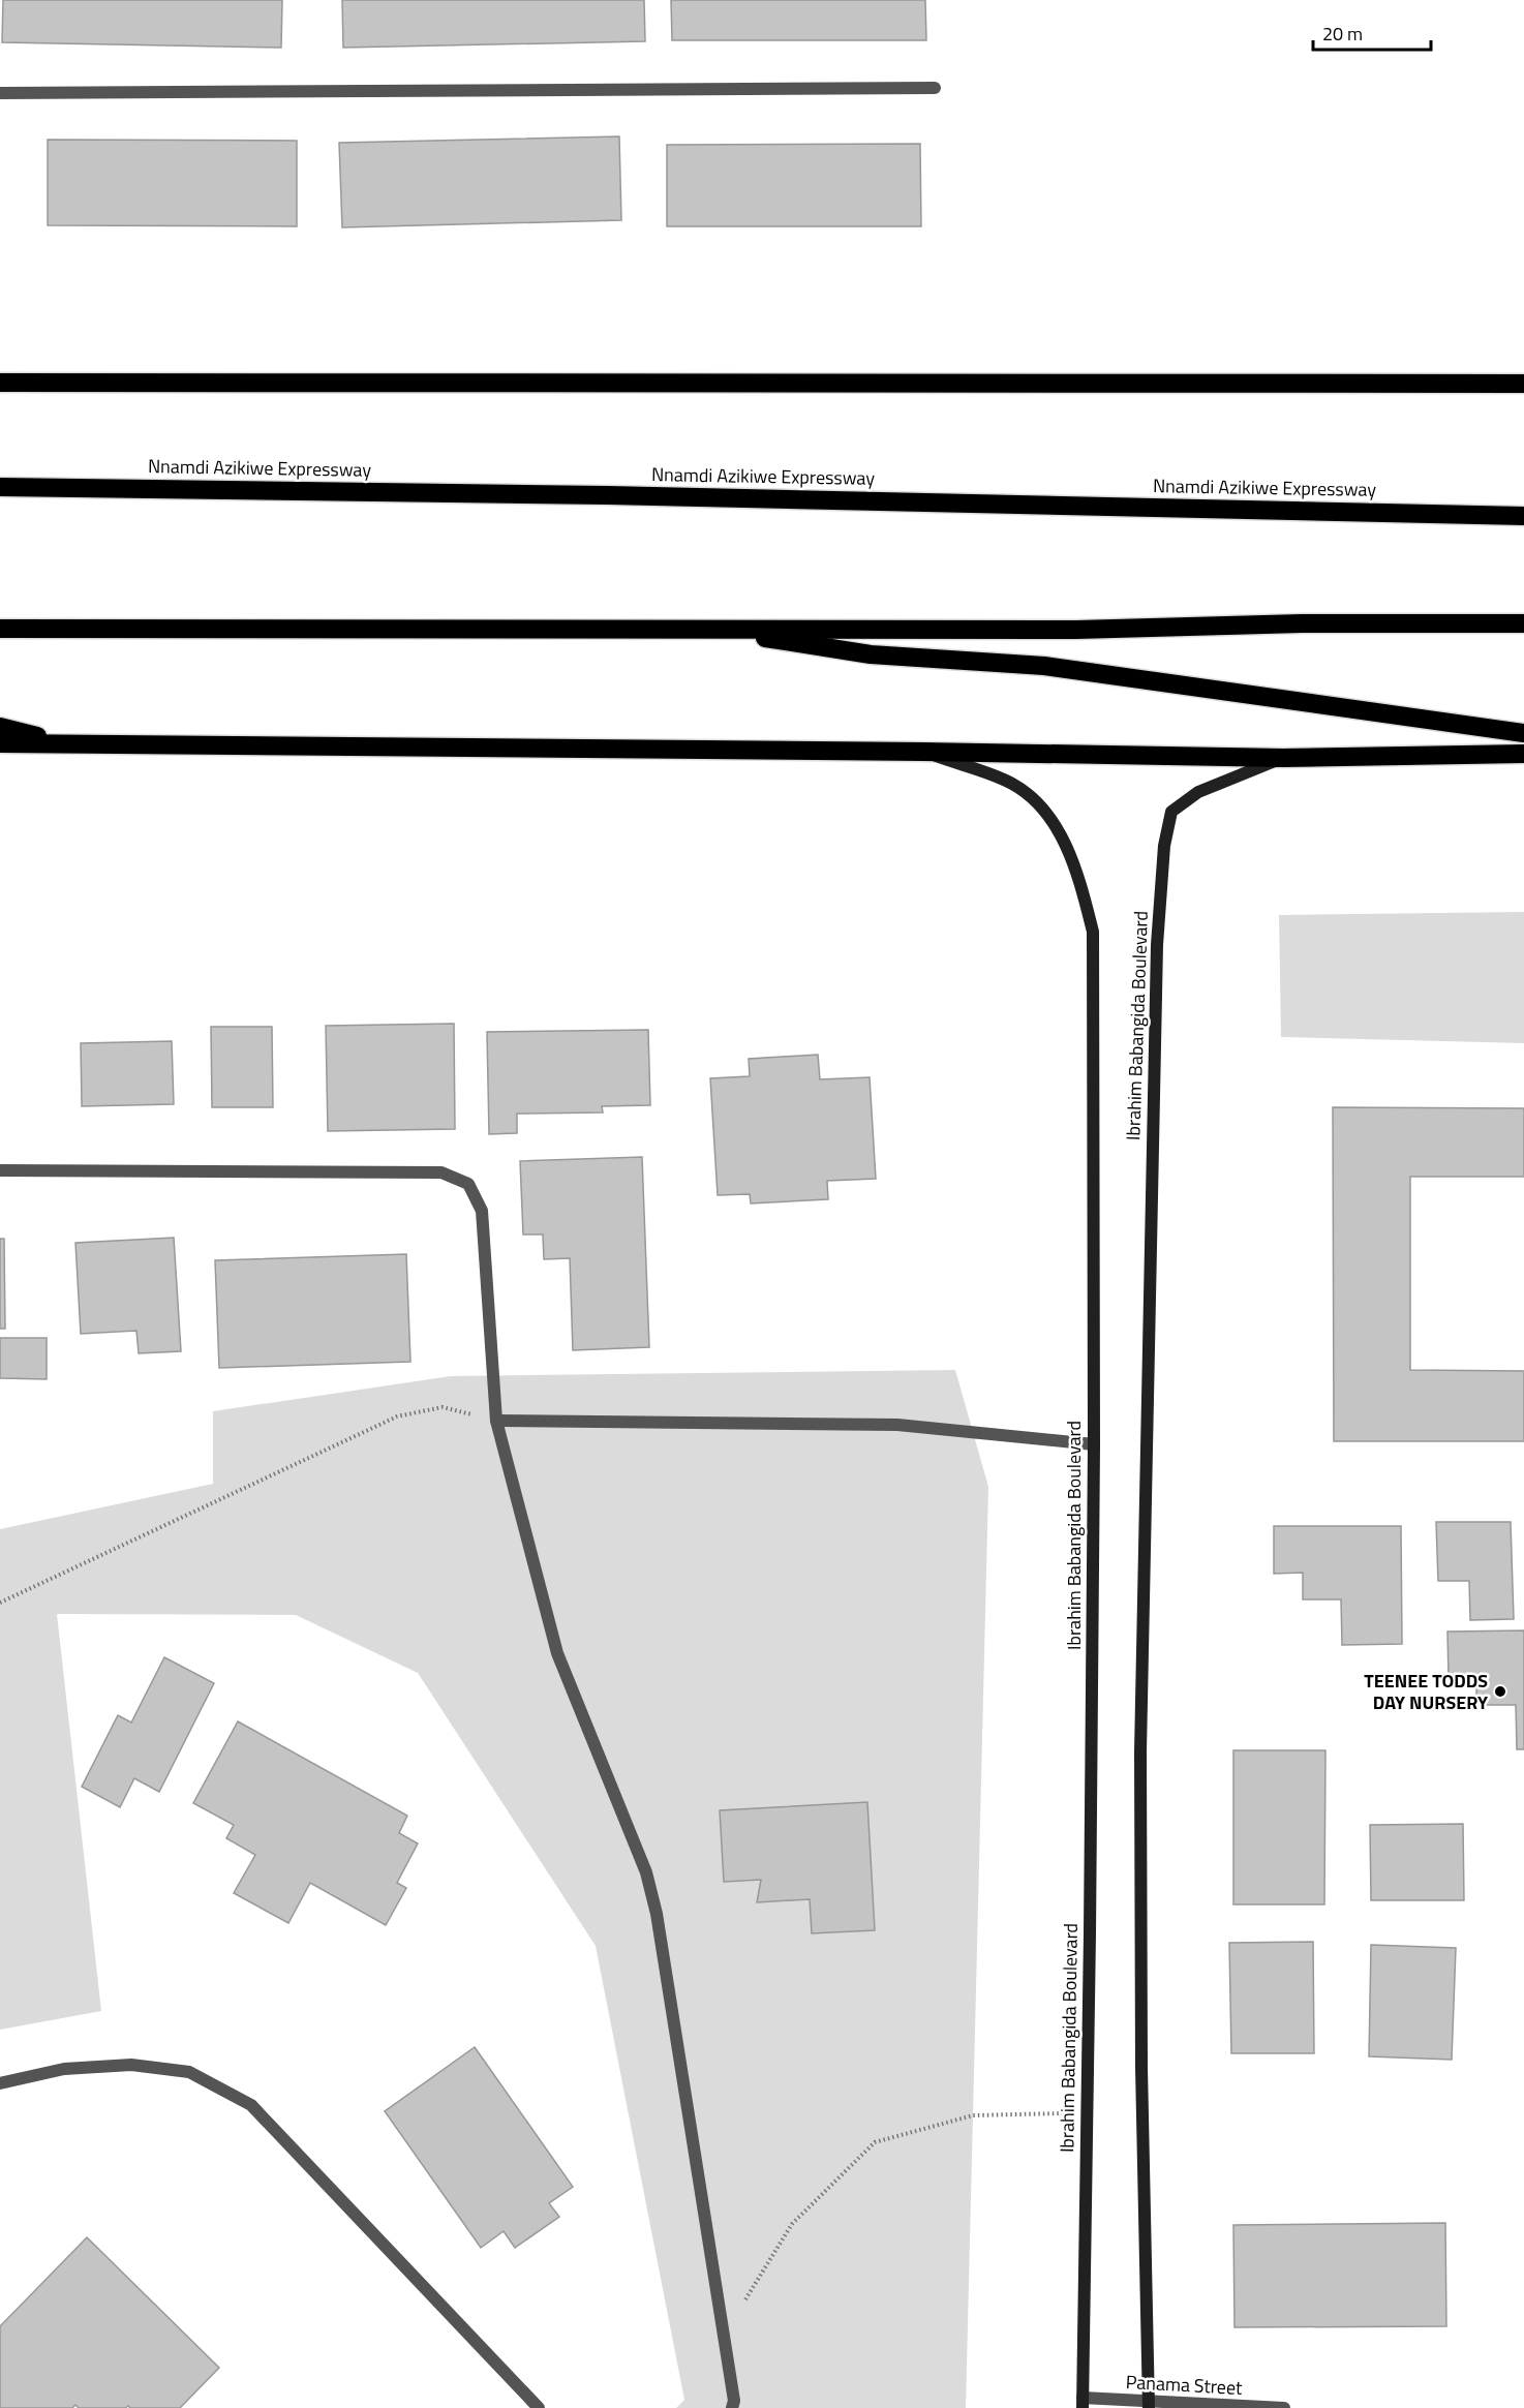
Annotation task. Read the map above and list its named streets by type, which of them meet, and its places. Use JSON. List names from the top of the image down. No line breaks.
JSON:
{"streets":{"highway":["Nnamdi Azikiwe Expressway"],"street":["Ibrahim Babangida Boulevard","Panama Street"]},"crossings":[["Ibrahim Babangida Boulevard","Panama Street"]],"places":["TEENEE TODDS DAY NURSERY"],"scale_bar":"20 m"}
